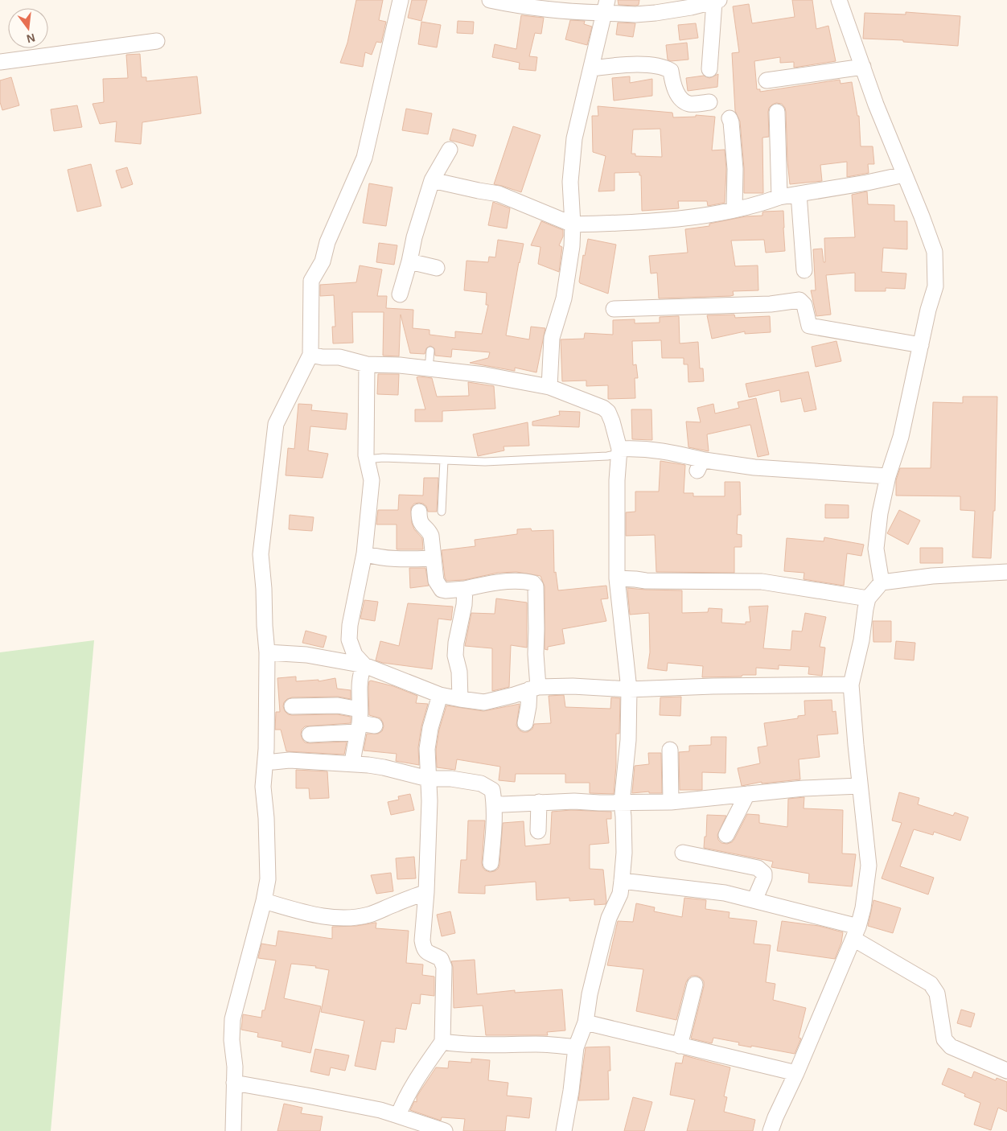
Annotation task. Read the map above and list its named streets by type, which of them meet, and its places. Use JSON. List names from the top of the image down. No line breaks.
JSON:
{"north":"bottom"}
